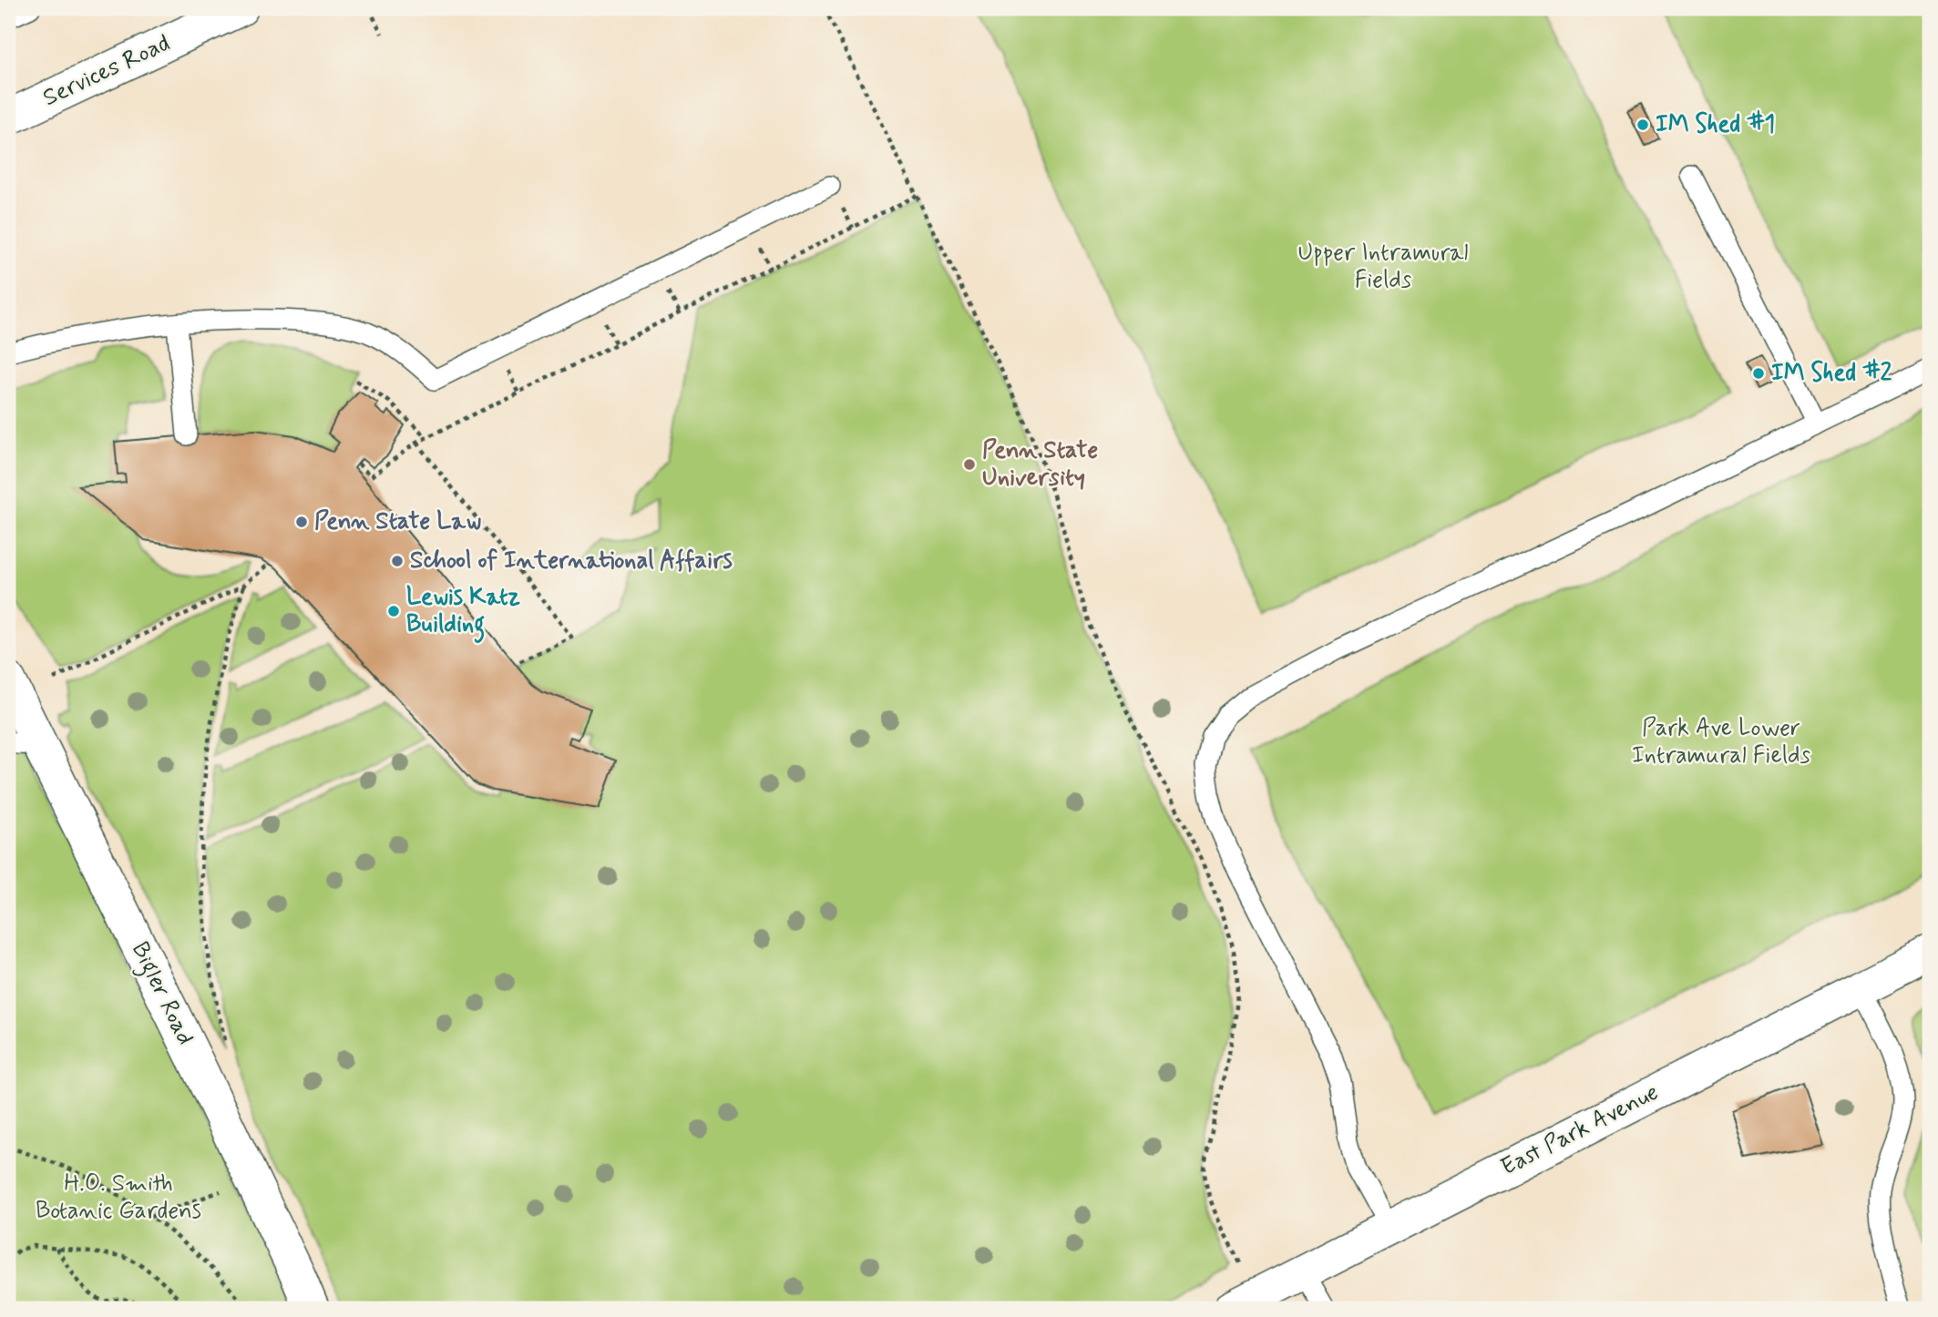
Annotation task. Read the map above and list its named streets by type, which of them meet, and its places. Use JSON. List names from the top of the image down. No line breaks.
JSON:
{"streets":{"street":["Services Road","Bigler Road","East Park Avenue"]},"parks":["Upper Intramural Fields","Park Ave Lower Intramural Fields","H.O. Smith Botanic Gardens"],"places":["IM Shed #1","IM Shed #2","Penn State University","Penn State Law","School of International Affairs","Lewis Katz Building"]}
